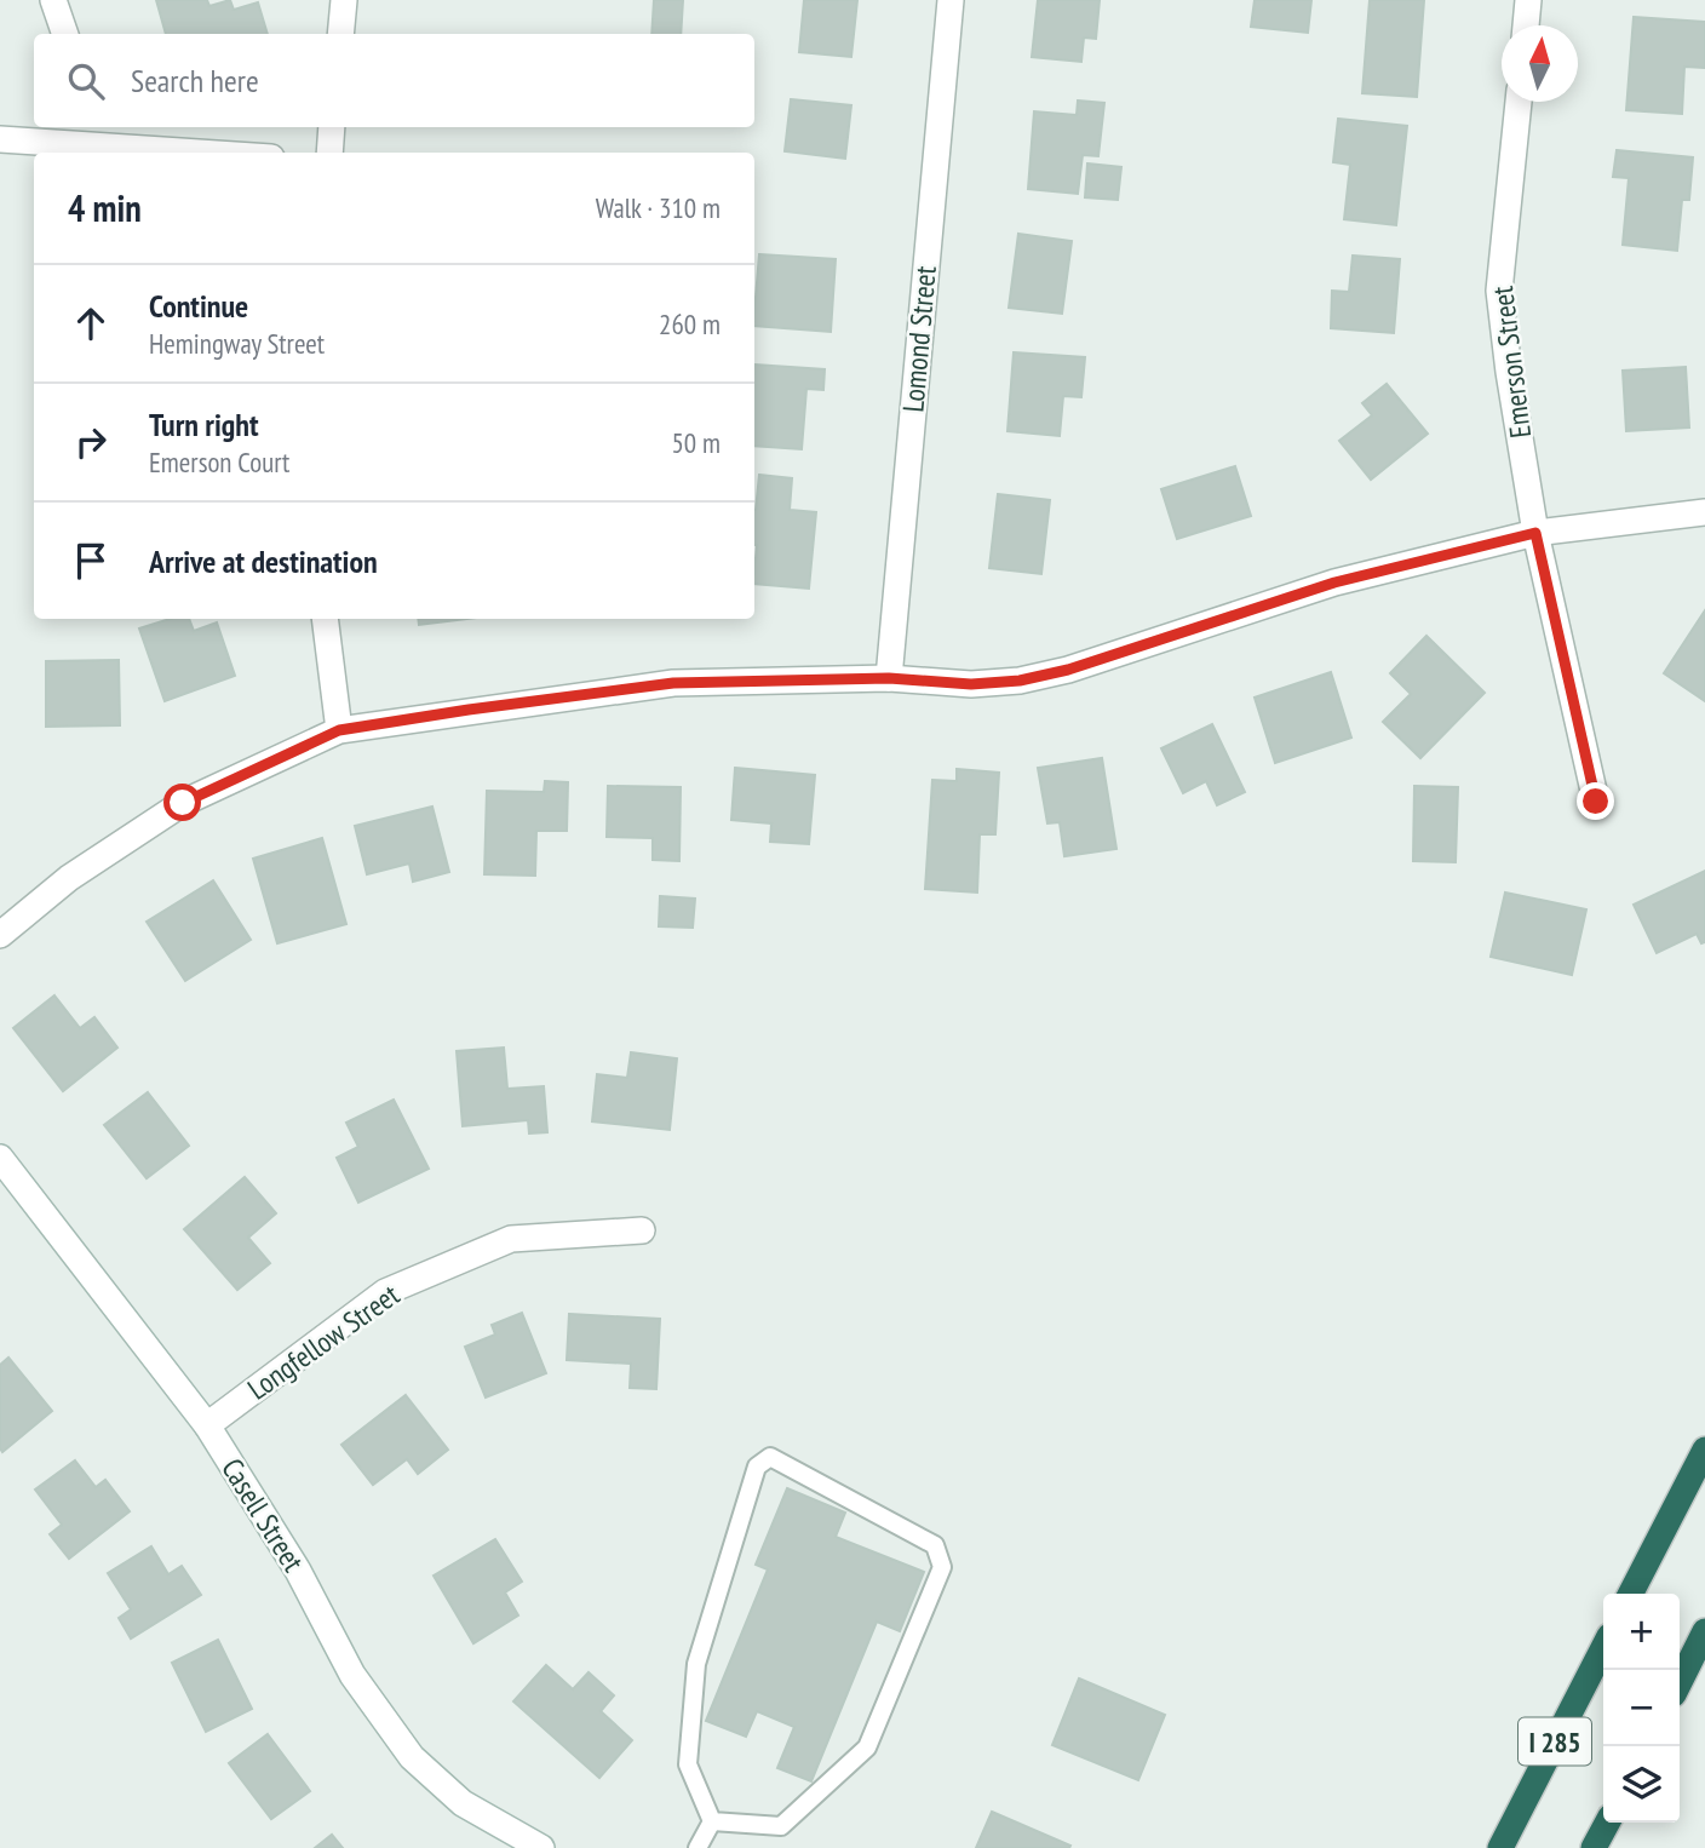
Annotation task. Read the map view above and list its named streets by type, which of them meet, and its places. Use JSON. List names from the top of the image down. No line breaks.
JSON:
{"streets":{"highway":["I 285"],"street":["Lomond Street","Emerson Street","Longfellow Street","Casell Street"]},"crossings":[["Longfellow Street","Casell Street"]],"north":"top","page":{"search":"Search here","heading":["4 min","Walk · 310 m"],"list":[["Continue","Hemingway Street","260 m"],["Turn right","Emerson Court","50 m"],"Arrive at destination"],"map_buttons":["+","−"]}}
